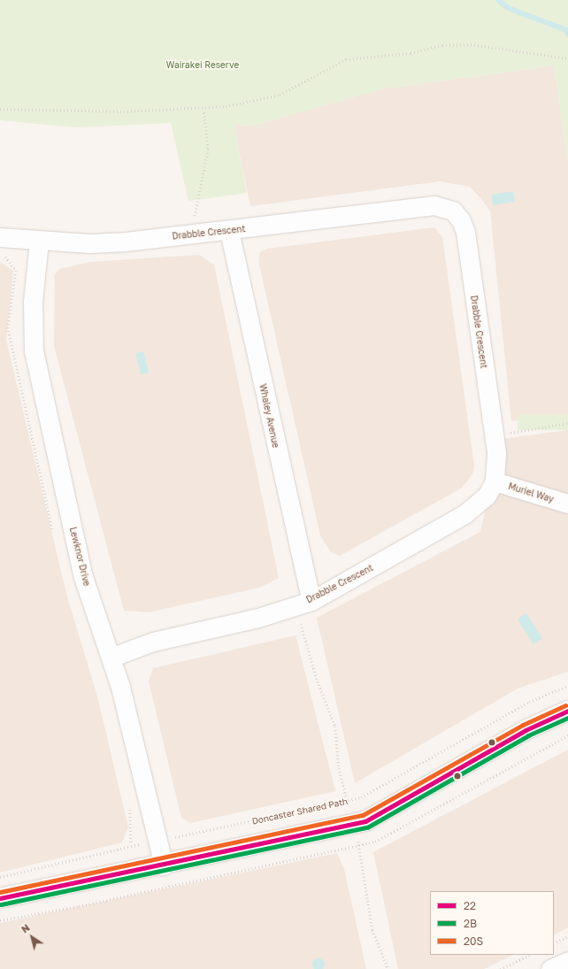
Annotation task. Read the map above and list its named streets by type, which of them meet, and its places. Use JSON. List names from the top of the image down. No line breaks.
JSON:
{"streets":{"street":["Drabble Crescent","Whaley Avenue","Muriel Way","Lewknor Drive"],"path":["Doncaster Shared Path"]},"crossings":[["Drabble Crescent","Whaley Avenue"],["Drabble Crescent","Muriel Way"],["Drabble Crescent","Lewknor Drive"],["Lewknor Drive","Doncaster Shared Path"]],"parks":["Wairakei Reserve"],"lines":["transit line 20S","transit line 22","transit line 2B"],"legend":["22","2B","20S"],"north":"top left"}
